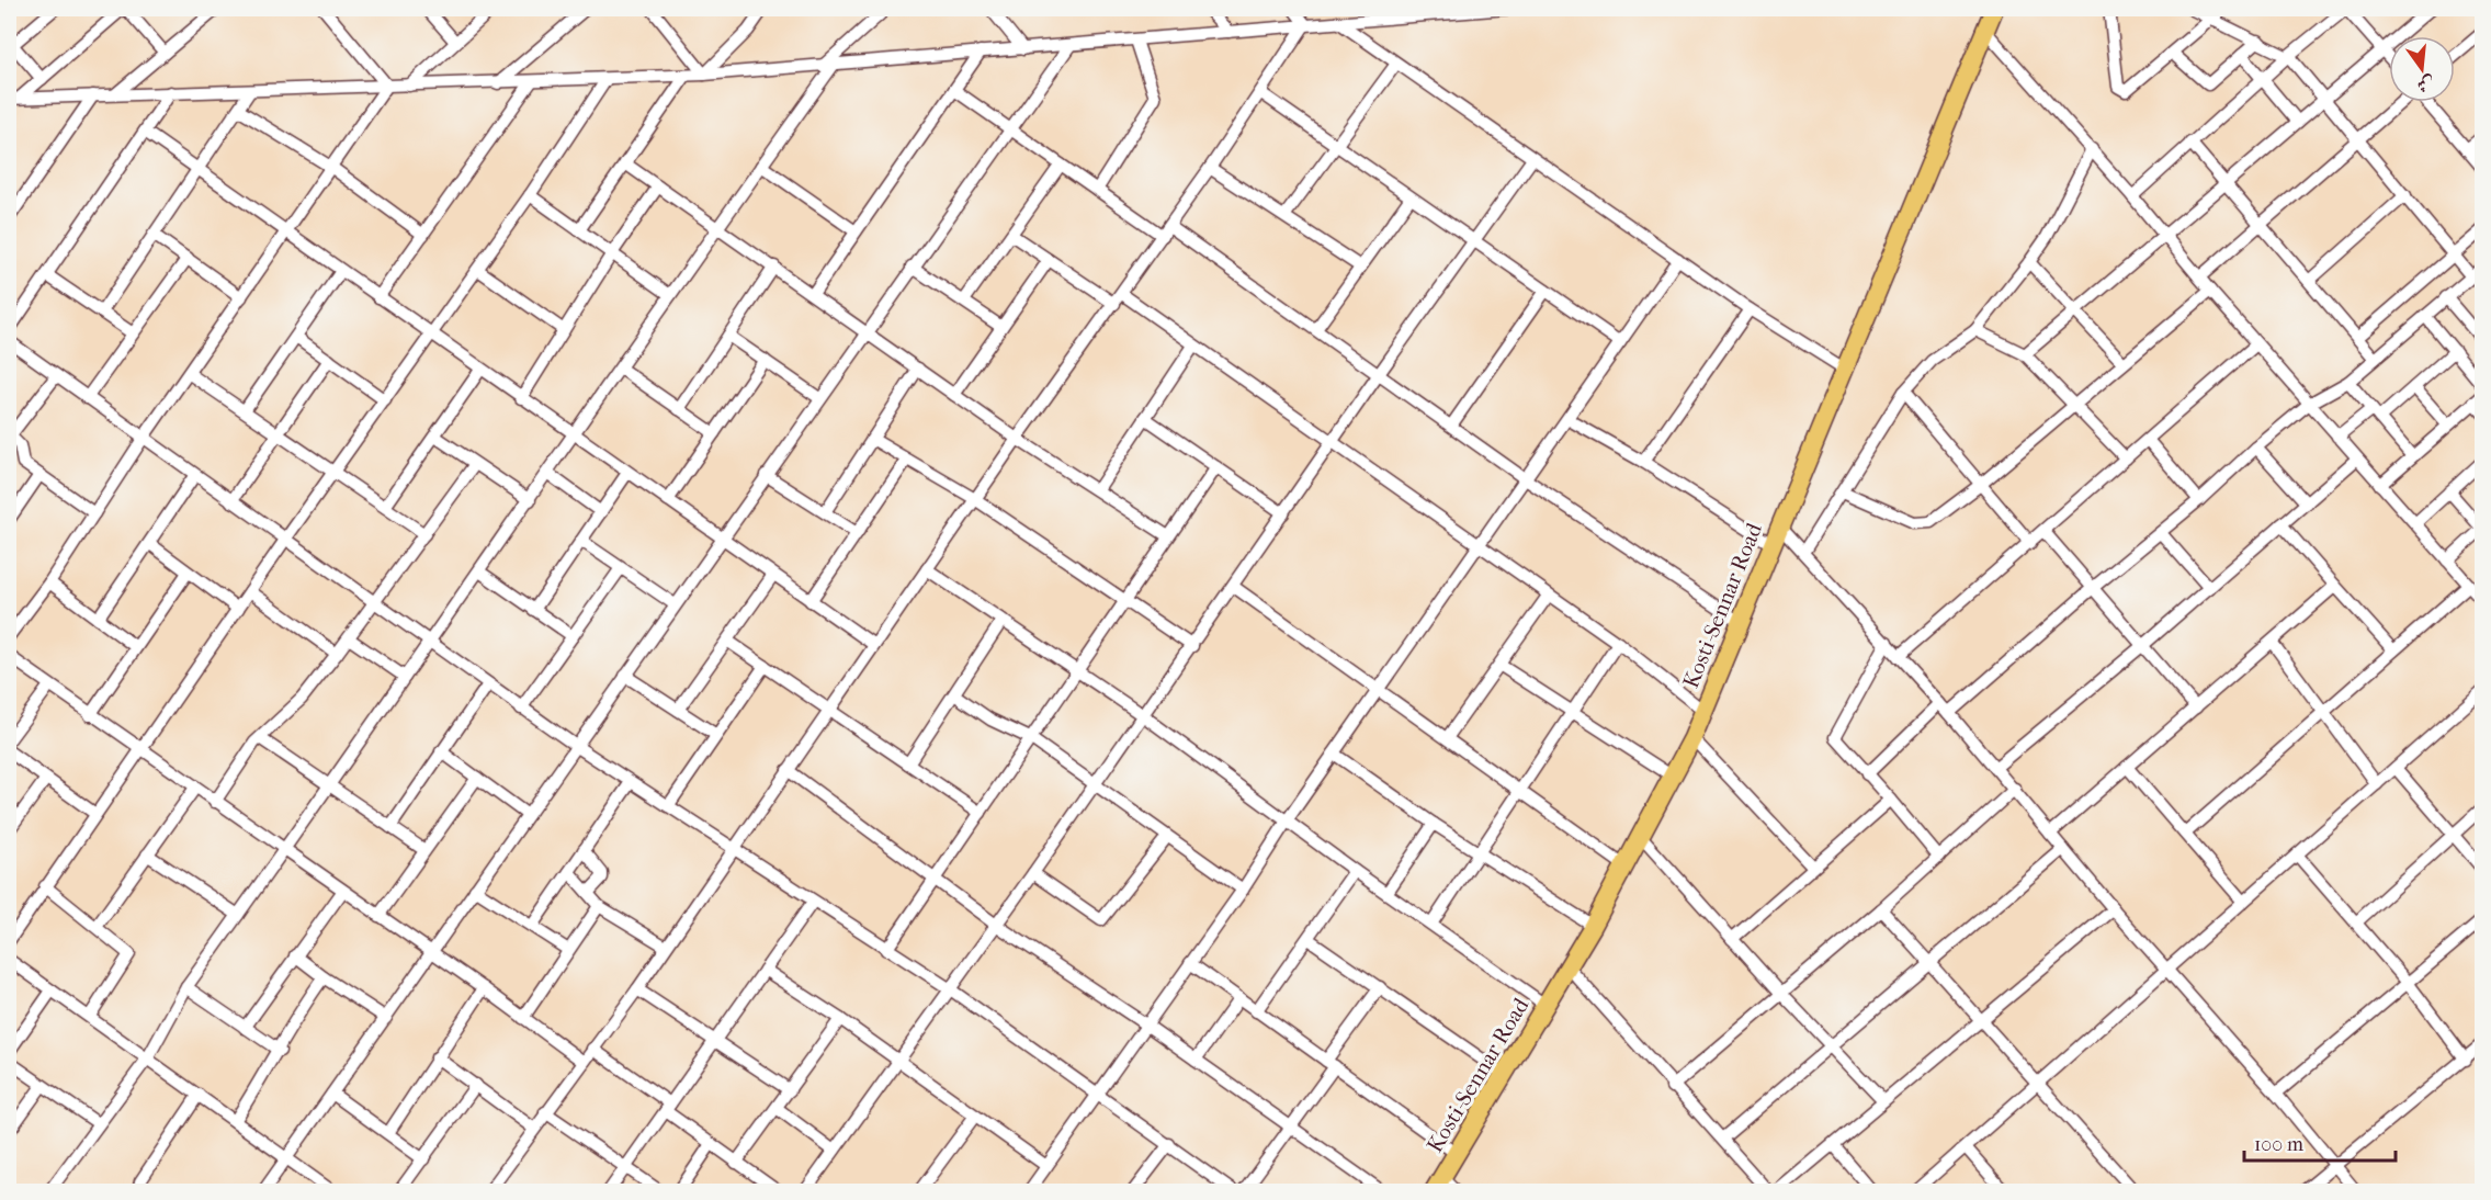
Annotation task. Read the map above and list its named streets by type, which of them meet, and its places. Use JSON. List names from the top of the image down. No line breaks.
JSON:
{"streets":{"highway":["Kosti-Sennar Road"]},"scale_bar":"100 m","north":"bottom"}
